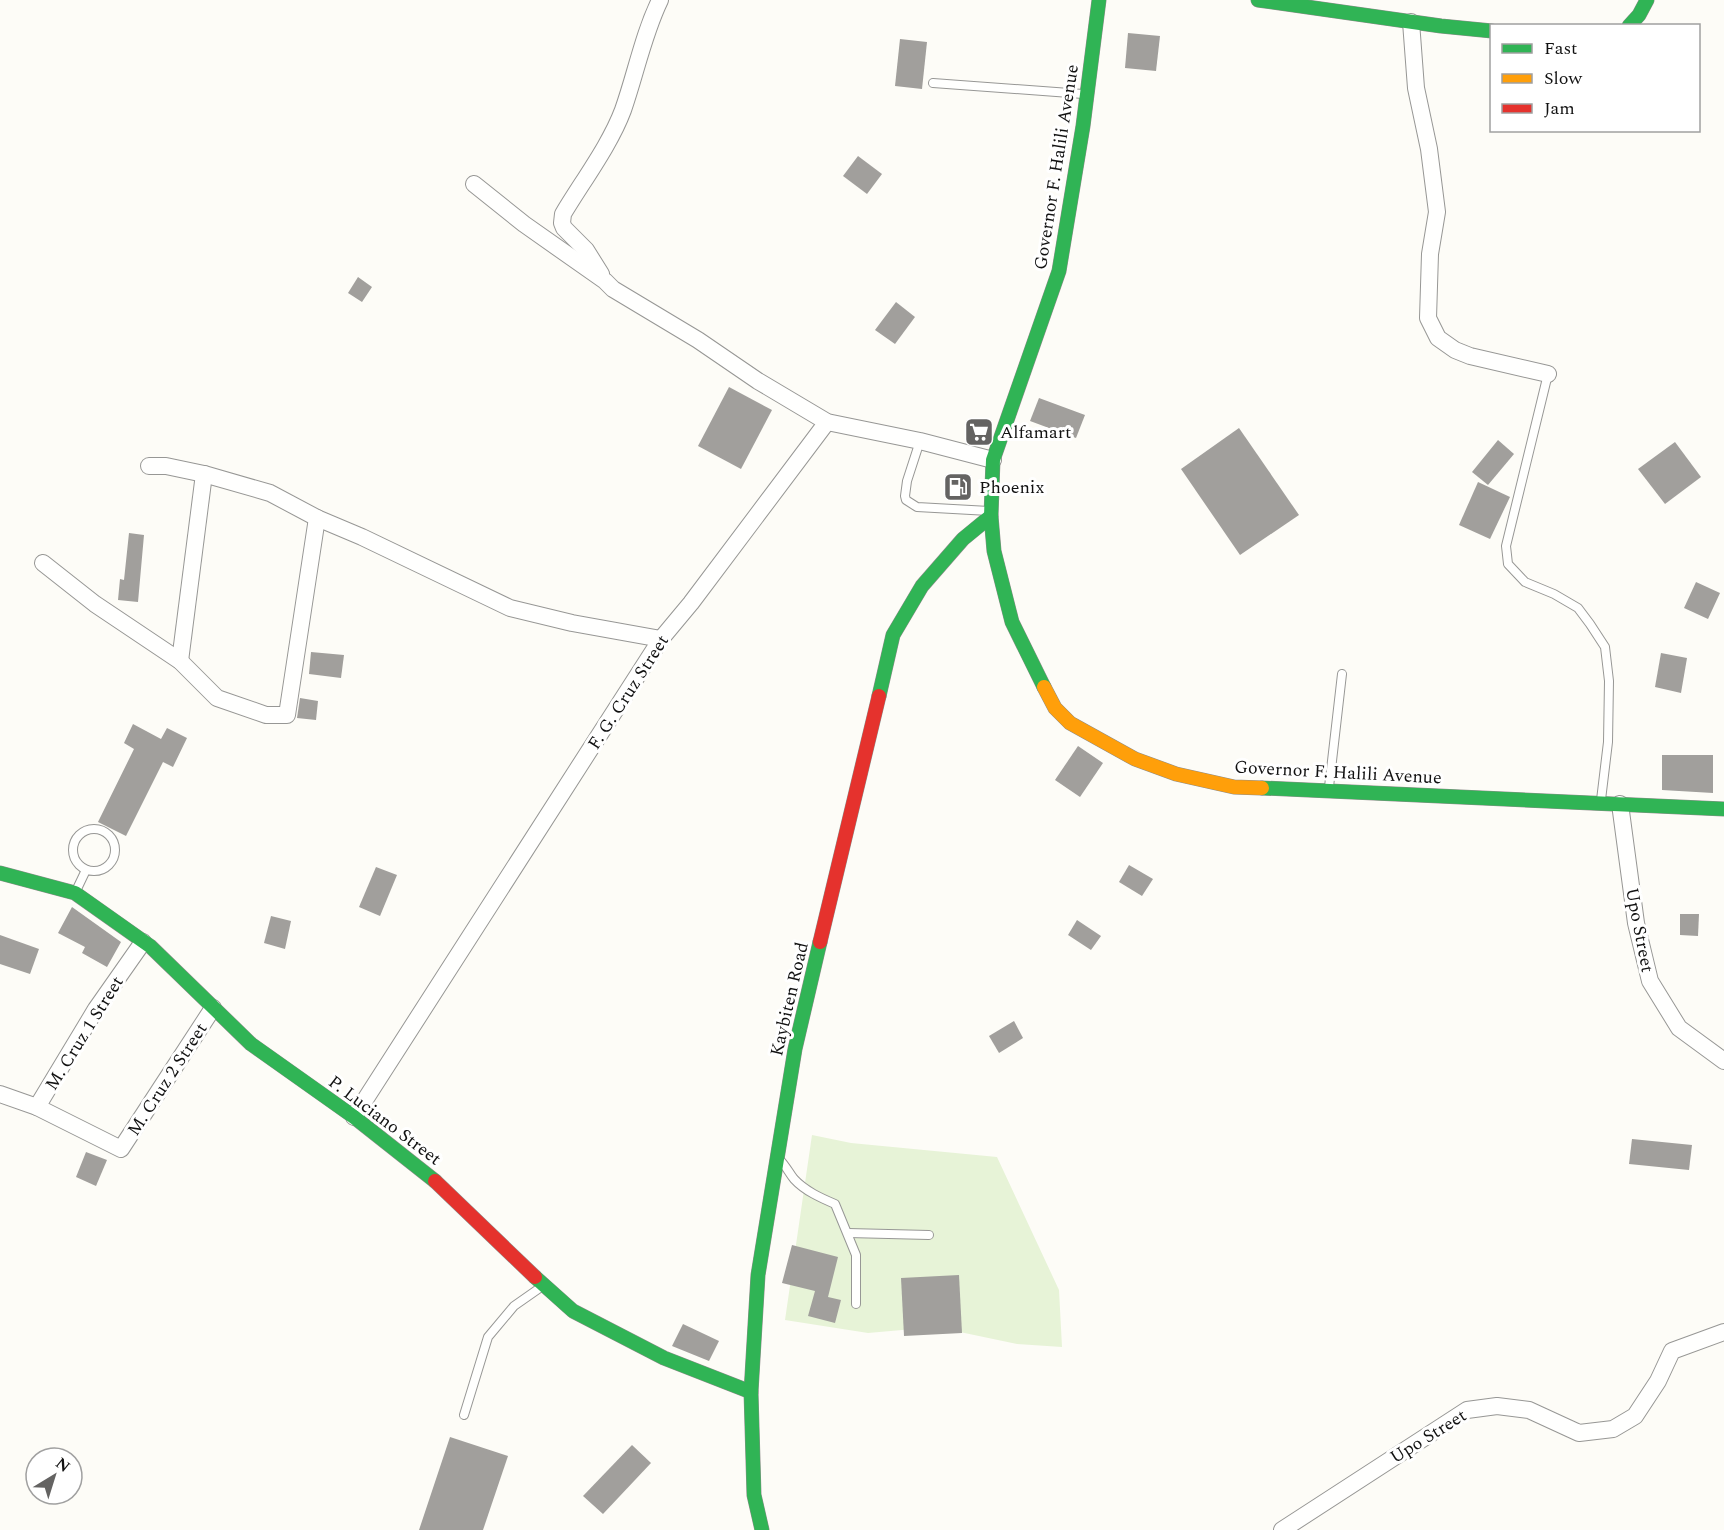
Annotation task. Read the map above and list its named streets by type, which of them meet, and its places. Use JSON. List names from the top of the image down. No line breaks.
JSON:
{"streets":{"street":["Governor F. Halili Avenue","F. G. Cruz Street","Upo Street","Kaybiten Road","M. Cruz 1 Street","M. Cruz 2 Street","P. Luciano Street"]},"crossings":[["Governor F. Halili Avenue","Upo Street"],["Governor F. Halili Avenue","Kaybiten Road"],["F. G. Cruz Street","P. Luciano Street"],["Kaybiten Road","P. Luciano Street"],["M. Cruz 1 Street","M. Cruz 2 Street"],["M. Cruz 1 Street","P. Luciano Street"],["M. Cruz 2 Street","P. Luciano Street"]],"places":{"supermarket":["Alfamart"],"fuel station":["Phoenix"]},"legend":["Fast","Slow","Jam"],"north":"top right"}
